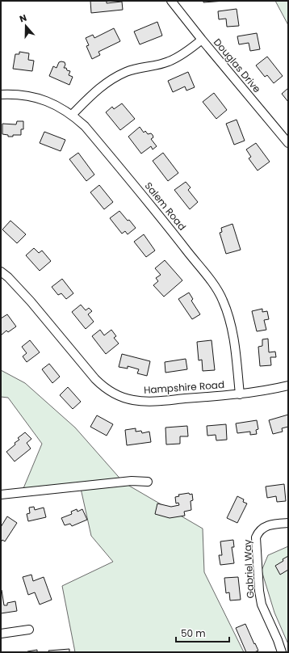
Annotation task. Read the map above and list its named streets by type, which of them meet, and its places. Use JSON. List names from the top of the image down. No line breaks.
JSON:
{"streets":{"street":["Douglas Drive","Salem Road","Hampshire Road","Gabriel Way"]},"crossings":[["Salem Road","Hampshire Road"]],"scale_bar":"50 m","north":"top"}
